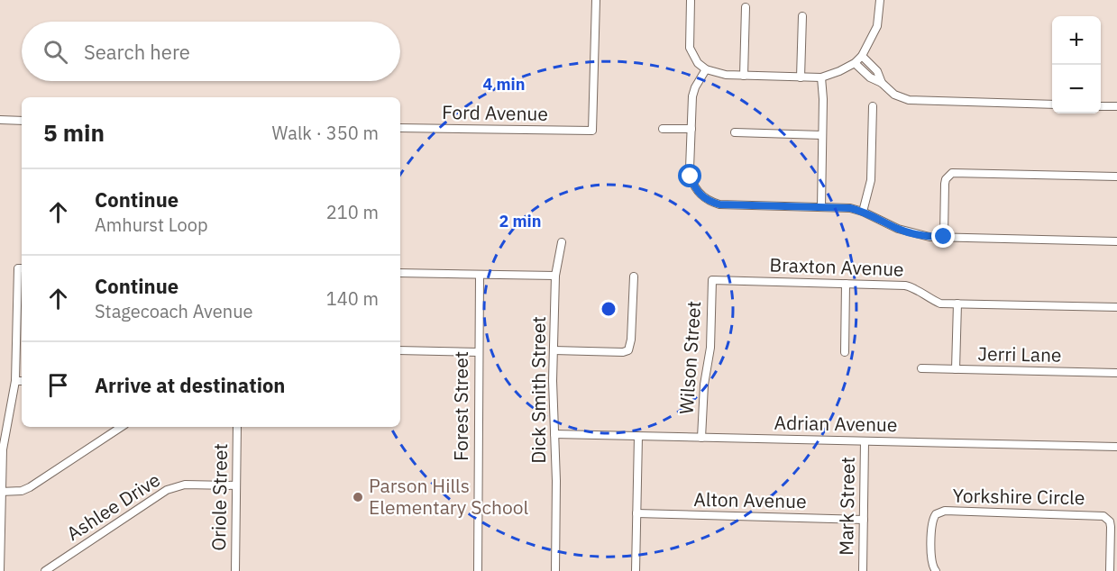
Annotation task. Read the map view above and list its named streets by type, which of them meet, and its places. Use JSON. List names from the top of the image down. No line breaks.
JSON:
{"streets":{"street":["Ford Avenue","Braxton Avenue","Jerri Lane","Wilson Street","Dick Smith Street","Forest Street","Adrian Avenue","Oriole Street","Yorkshire Circle","Alton Avenue","Mark Street","Ashlee Drive"]},"crossings":[["Braxton Avenue","Wilson Street"],["Wilson Street","Adrian Avenue"],["Dick Smith Street","Adrian Avenue"],["Adrian Avenue","Mark Street"],["Oriole Street","Ashlee Drive"],["Alton Avenue","Mark Street"]],"places":["Parson Hills Elementary School"],"page":{"map_buttons":["+","−"],"search":"Search here","heading":["5 min","Walk · 350 m"],"list":[["Continue","Amhurst Loop","210 m"],["Continue","Stagecoach Avenue","140 m"],"Arrive at destination"]},"rings":["4 min","2 min"]}
